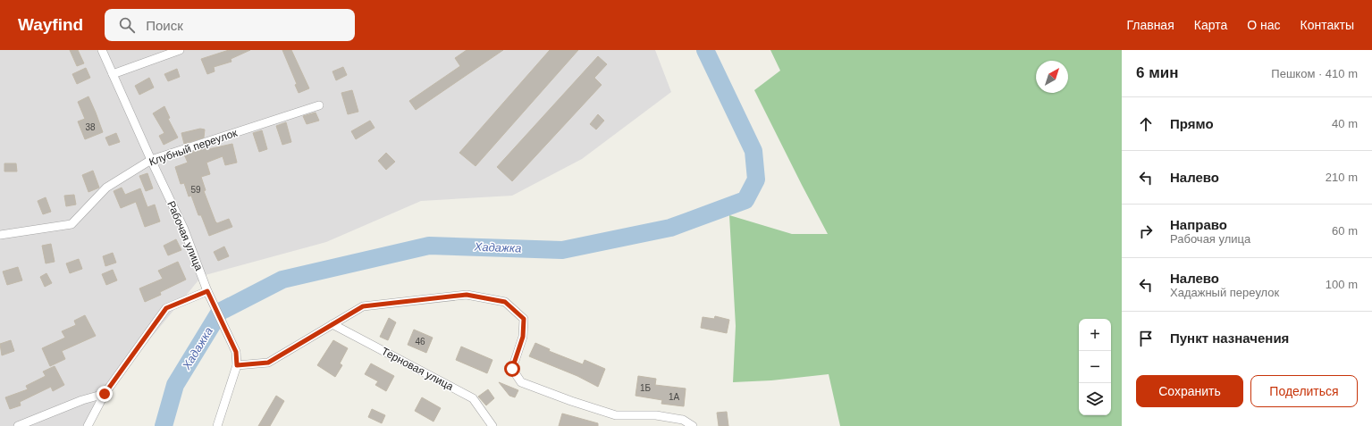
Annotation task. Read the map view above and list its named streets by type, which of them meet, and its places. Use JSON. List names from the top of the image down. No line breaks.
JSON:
{"streets":{"street":["Клубный переулок","Рабочая улица","Терновая улица"]},"crossings":[["Клубный переулок","Рабочая улица"]],"water":["Хадажка"],"house_numbers":["38","59","46","1Б","1А"],"north":"top right","page":{"header":"Wayfind","search":"Поиск","nav":["Главная","Карта","О нас","Контакты"],"heading":["6 мин","Пешком · 410 m"],"list":[["Прямо","40 m"],["Налево","210 m"],["Направо","Рабочая улица","60 m"],["Налево","Хадажный переулок","100 m"],"Пункт назначения"],"map_buttons":["+","−"],"buttons":["Сохранить","Поделиться"]}}
